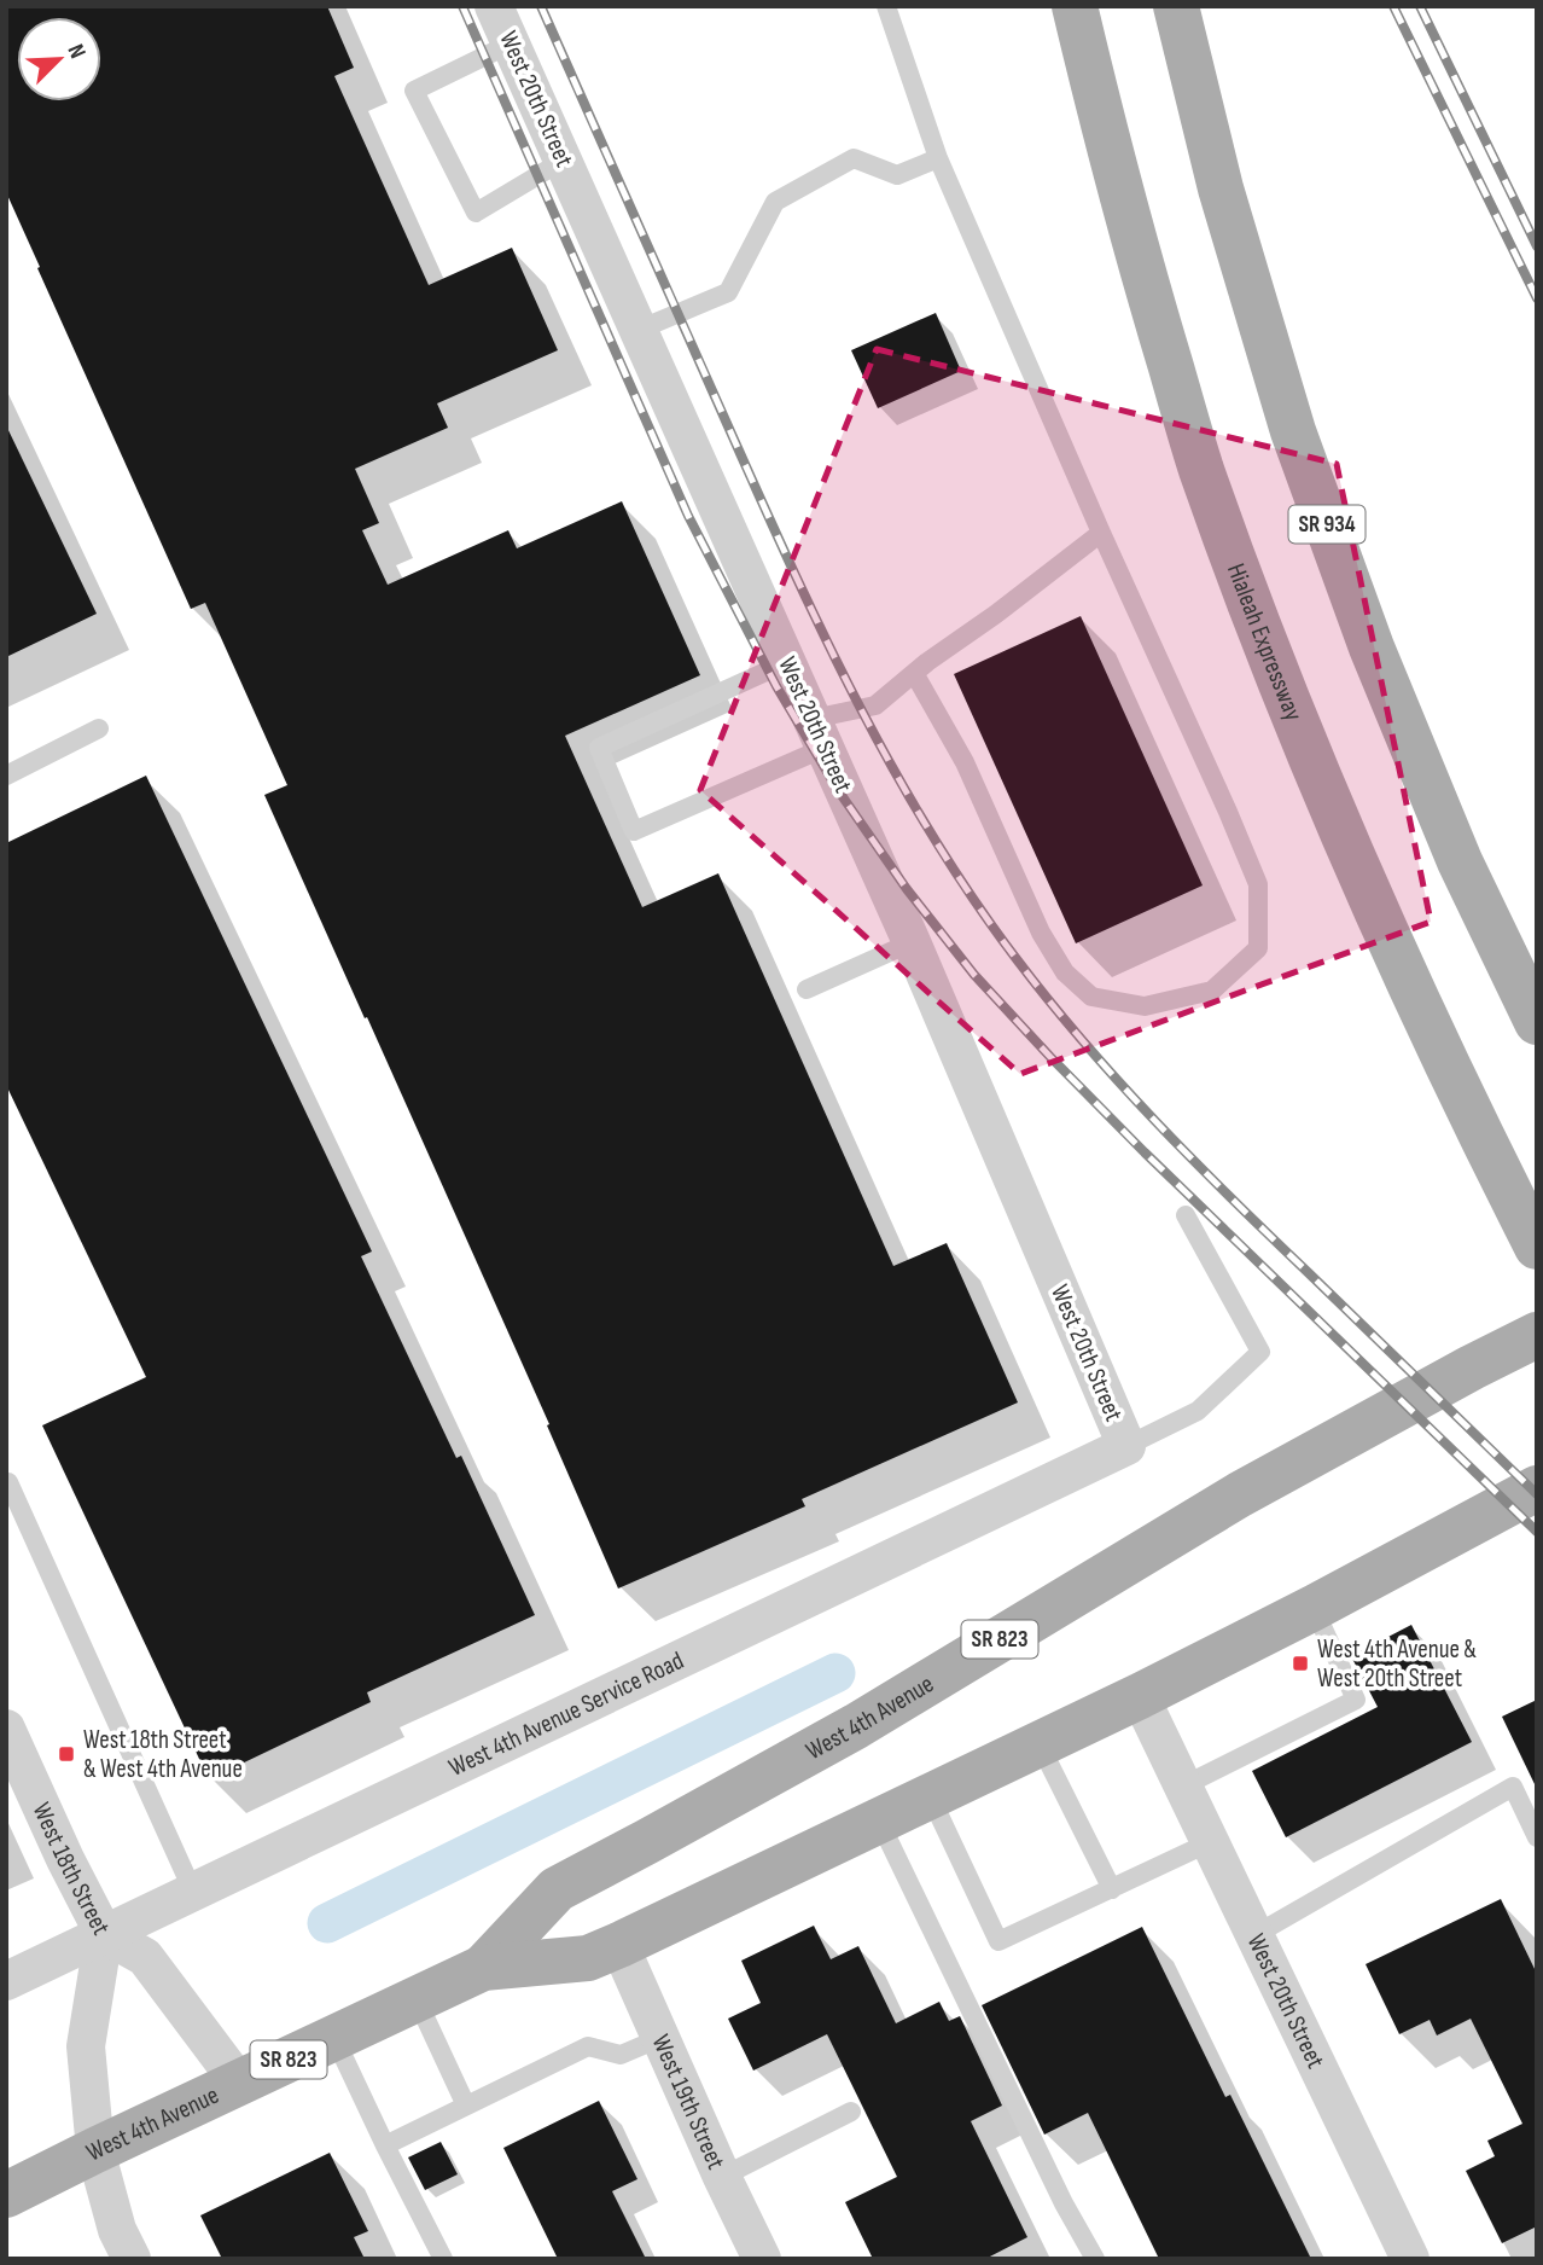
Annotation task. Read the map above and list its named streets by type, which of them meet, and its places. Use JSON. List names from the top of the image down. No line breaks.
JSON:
{"streets":{"main road":["SR 934","Hialeah Expressway","SR 823","West 4th Avenue"],"street":["West 20th Street","West 4th Avenue Service Road","West 18th Street","West 19th Street"]},"crossings":[["West 20th Street","West 4th Avenue Service Road"],["West 20th Street","West 4th Avenue"],["West 4th Avenue Service Road","West 18th Street"],["West 4th Avenue","West 18th Street"],["West 4th Avenue","West 19th Street"]],"places":{"transit":["West 4th Avenue & West 20th Street","West 18th Street & West 4th Avenue"]},"north":"top right"}
